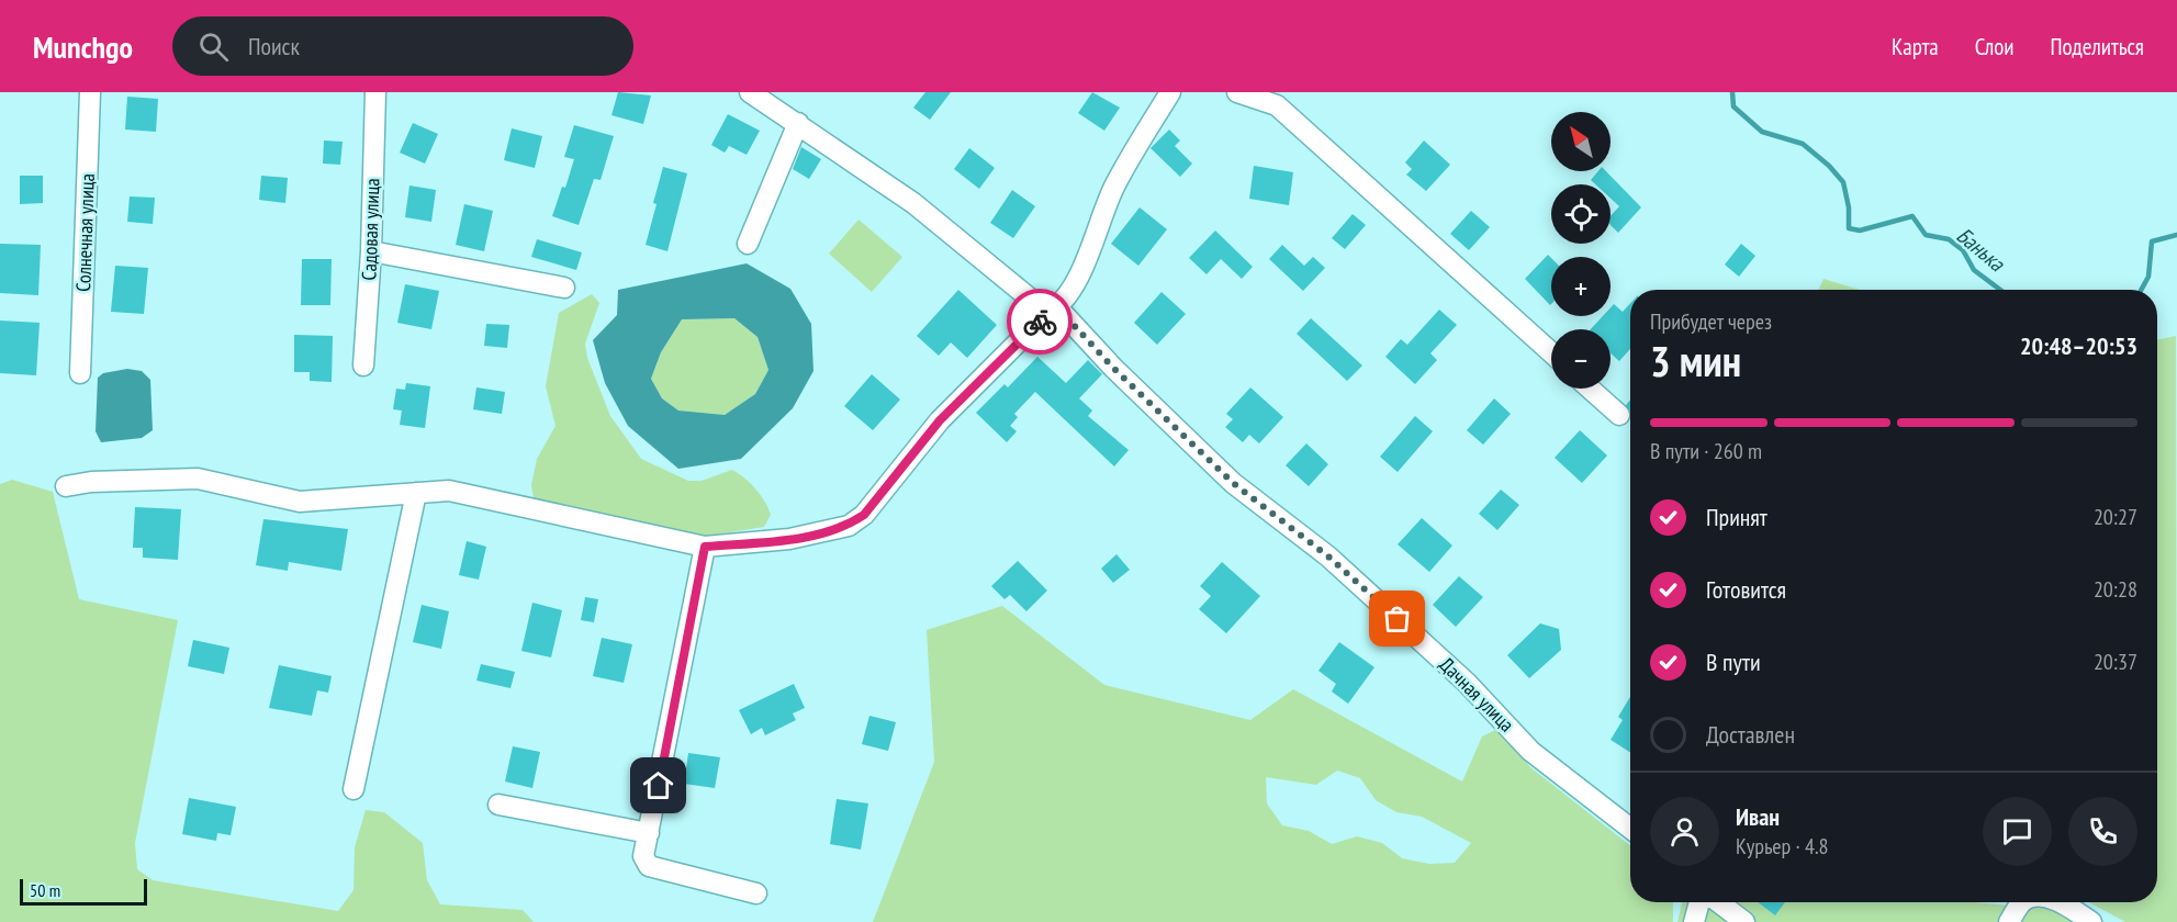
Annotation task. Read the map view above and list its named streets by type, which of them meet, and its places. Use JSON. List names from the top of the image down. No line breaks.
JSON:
{"streets":{"street":["Садовая улица","Солнечная улица","Дачная улица"]},"water":["Банька"],"scale_bar":"50 m","north":"top left","page":{"header":"Munchgo","search":"Поиск","nav":["Карта","Слои","Поделиться"],"map_buttons":["+","−"],"heading":["3 мин","Прибудет через","20:48–20:53"],"panel":["Иван","Курьер · 4.8"],"bar":"В пути · 260 m","list":[["Принят","20:27"],["Готовится","20:28"],["В пути","20:37"],"Доставлен"],"scale":"50 m"}}
